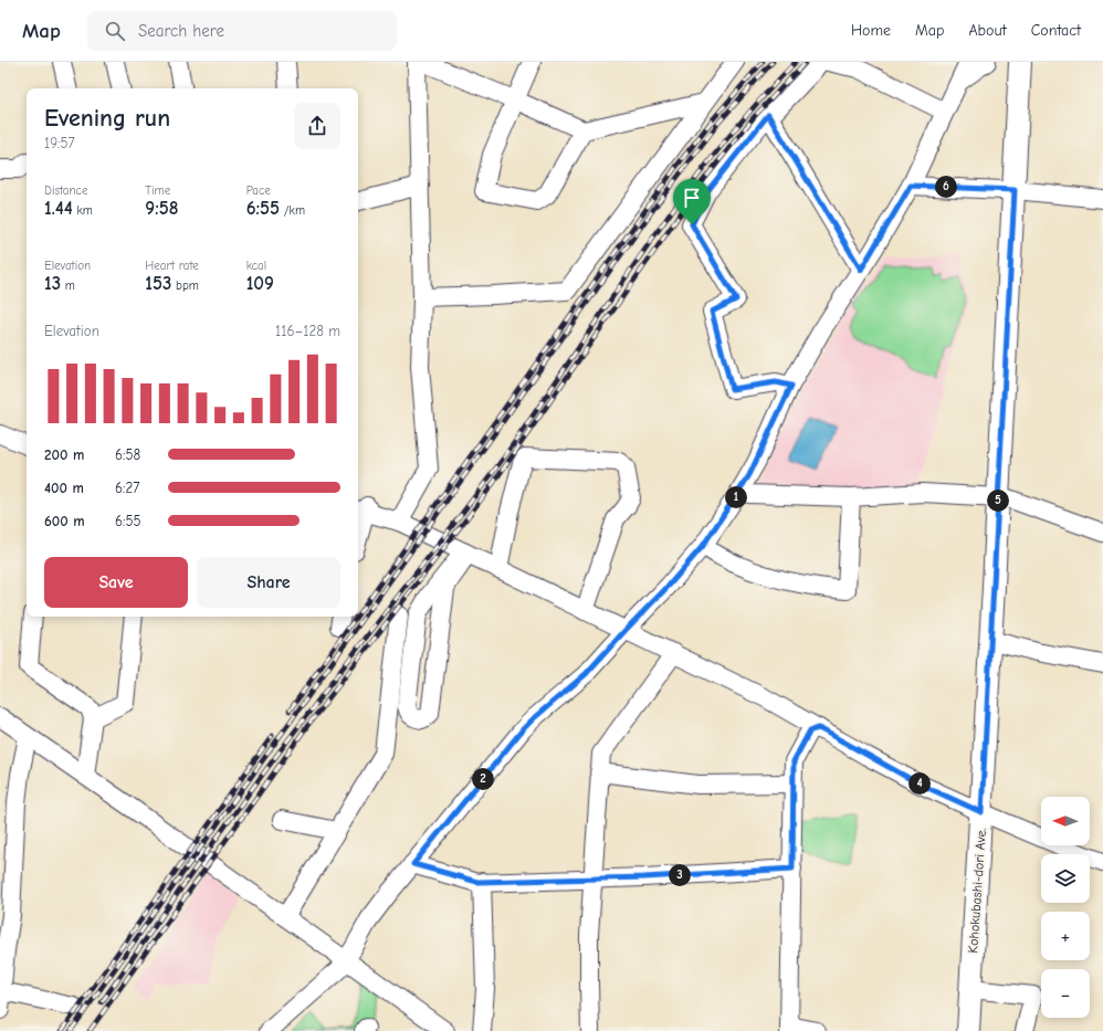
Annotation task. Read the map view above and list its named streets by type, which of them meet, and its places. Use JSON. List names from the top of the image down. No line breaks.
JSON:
{"streets":{"main road":["Kohokubashi-dori Ave."]},"north":"left","page":{"header":"Map","search":"Search here","nav":["Home","Map","About","Contact"],"heading":["Evening run","19:57"],"stats":[["Distance","1.44 km"],["Time","9:58"],["Pace","6:55 /km"],["Elevation","13 m"],["Heart rate","153 bpm"],["kcal","109"]],"pins":["6","1","5","2","4","3"],"chart":["Elevation","116–128 m"],"list":[{"name":"200 m","note":"6:58"},{"name":"400 m","note":"6:27"},{"name":"600 m","note":"6:55"}],"buttons":["Save","Share"],"map_buttons":["+","−"]}}
